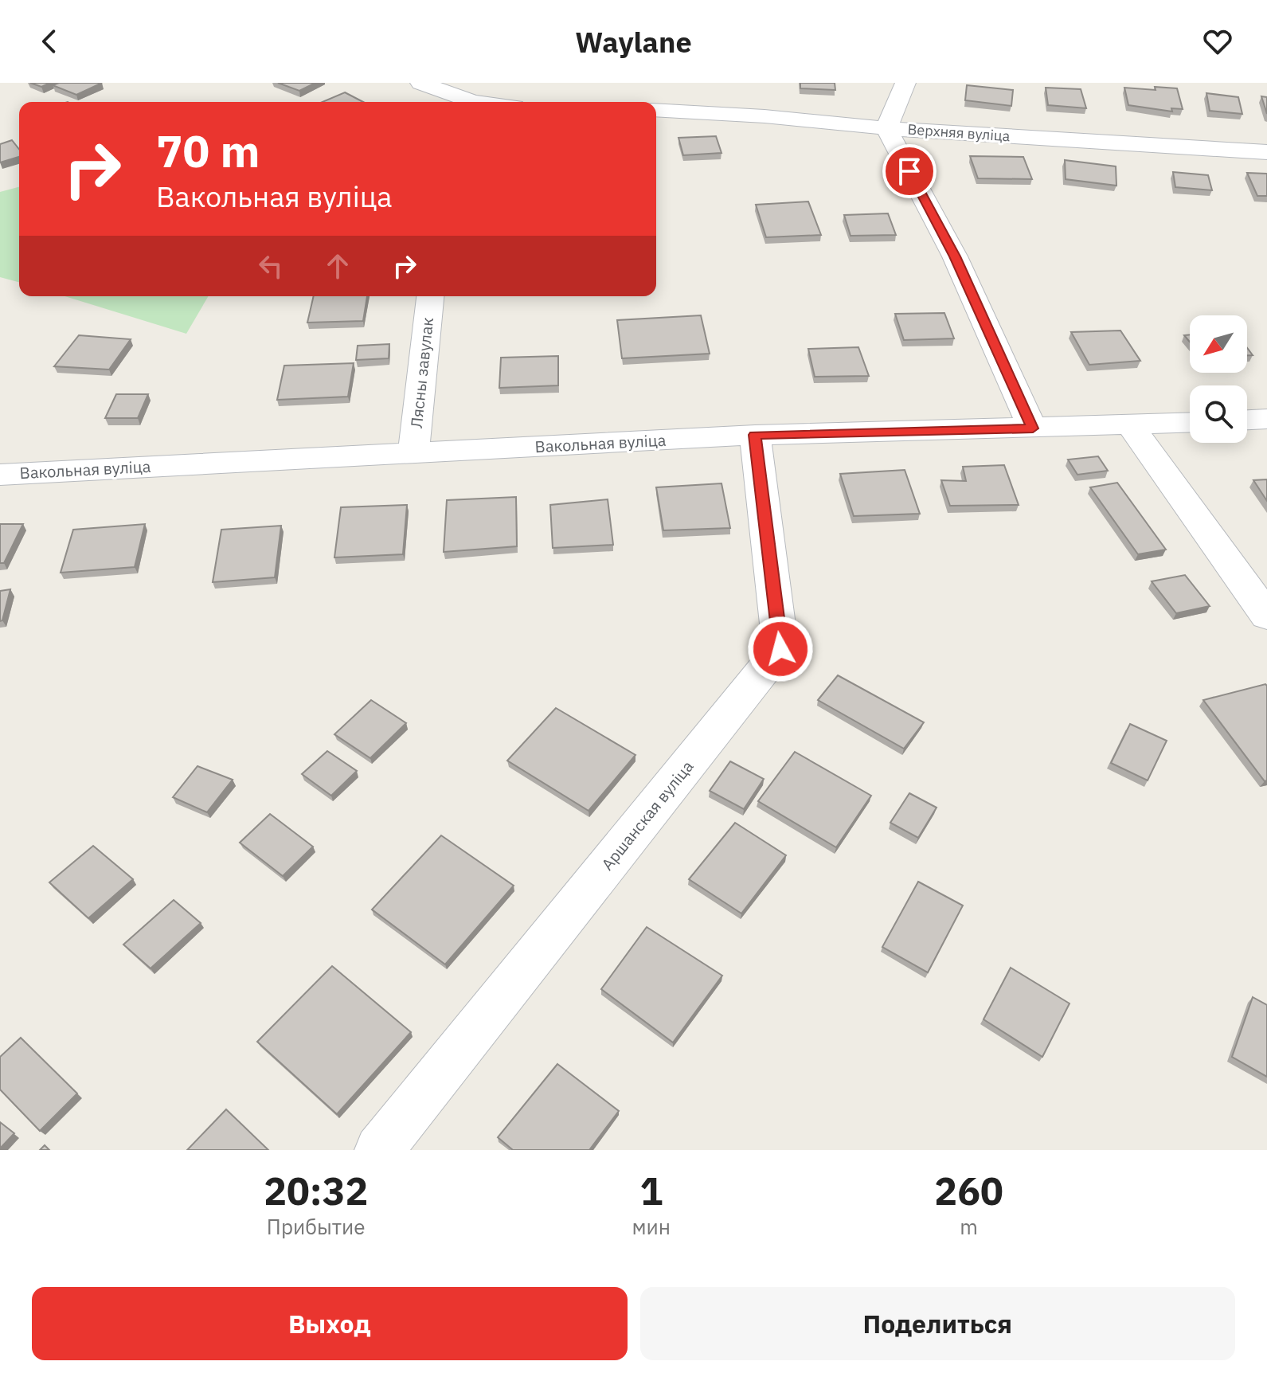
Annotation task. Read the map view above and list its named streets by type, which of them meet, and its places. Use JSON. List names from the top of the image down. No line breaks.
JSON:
{"streets":{"street":["Верхняя вуліца","Лясны завулак","Вакольная вуліца","Аршанская вуліца"]},"crossings":[["Лясны завулак","Вакольная вуліца"],["Вакольная вуліца","Аршанская вуліца"]],"north":"bottom left","page":{"header":"Waylane","turn":["70 m","Вакольная вуліца"],"eta":["20:32","Прибытие","1","мин","260","m"],"buttons":["Выход","Поделиться"]}}
